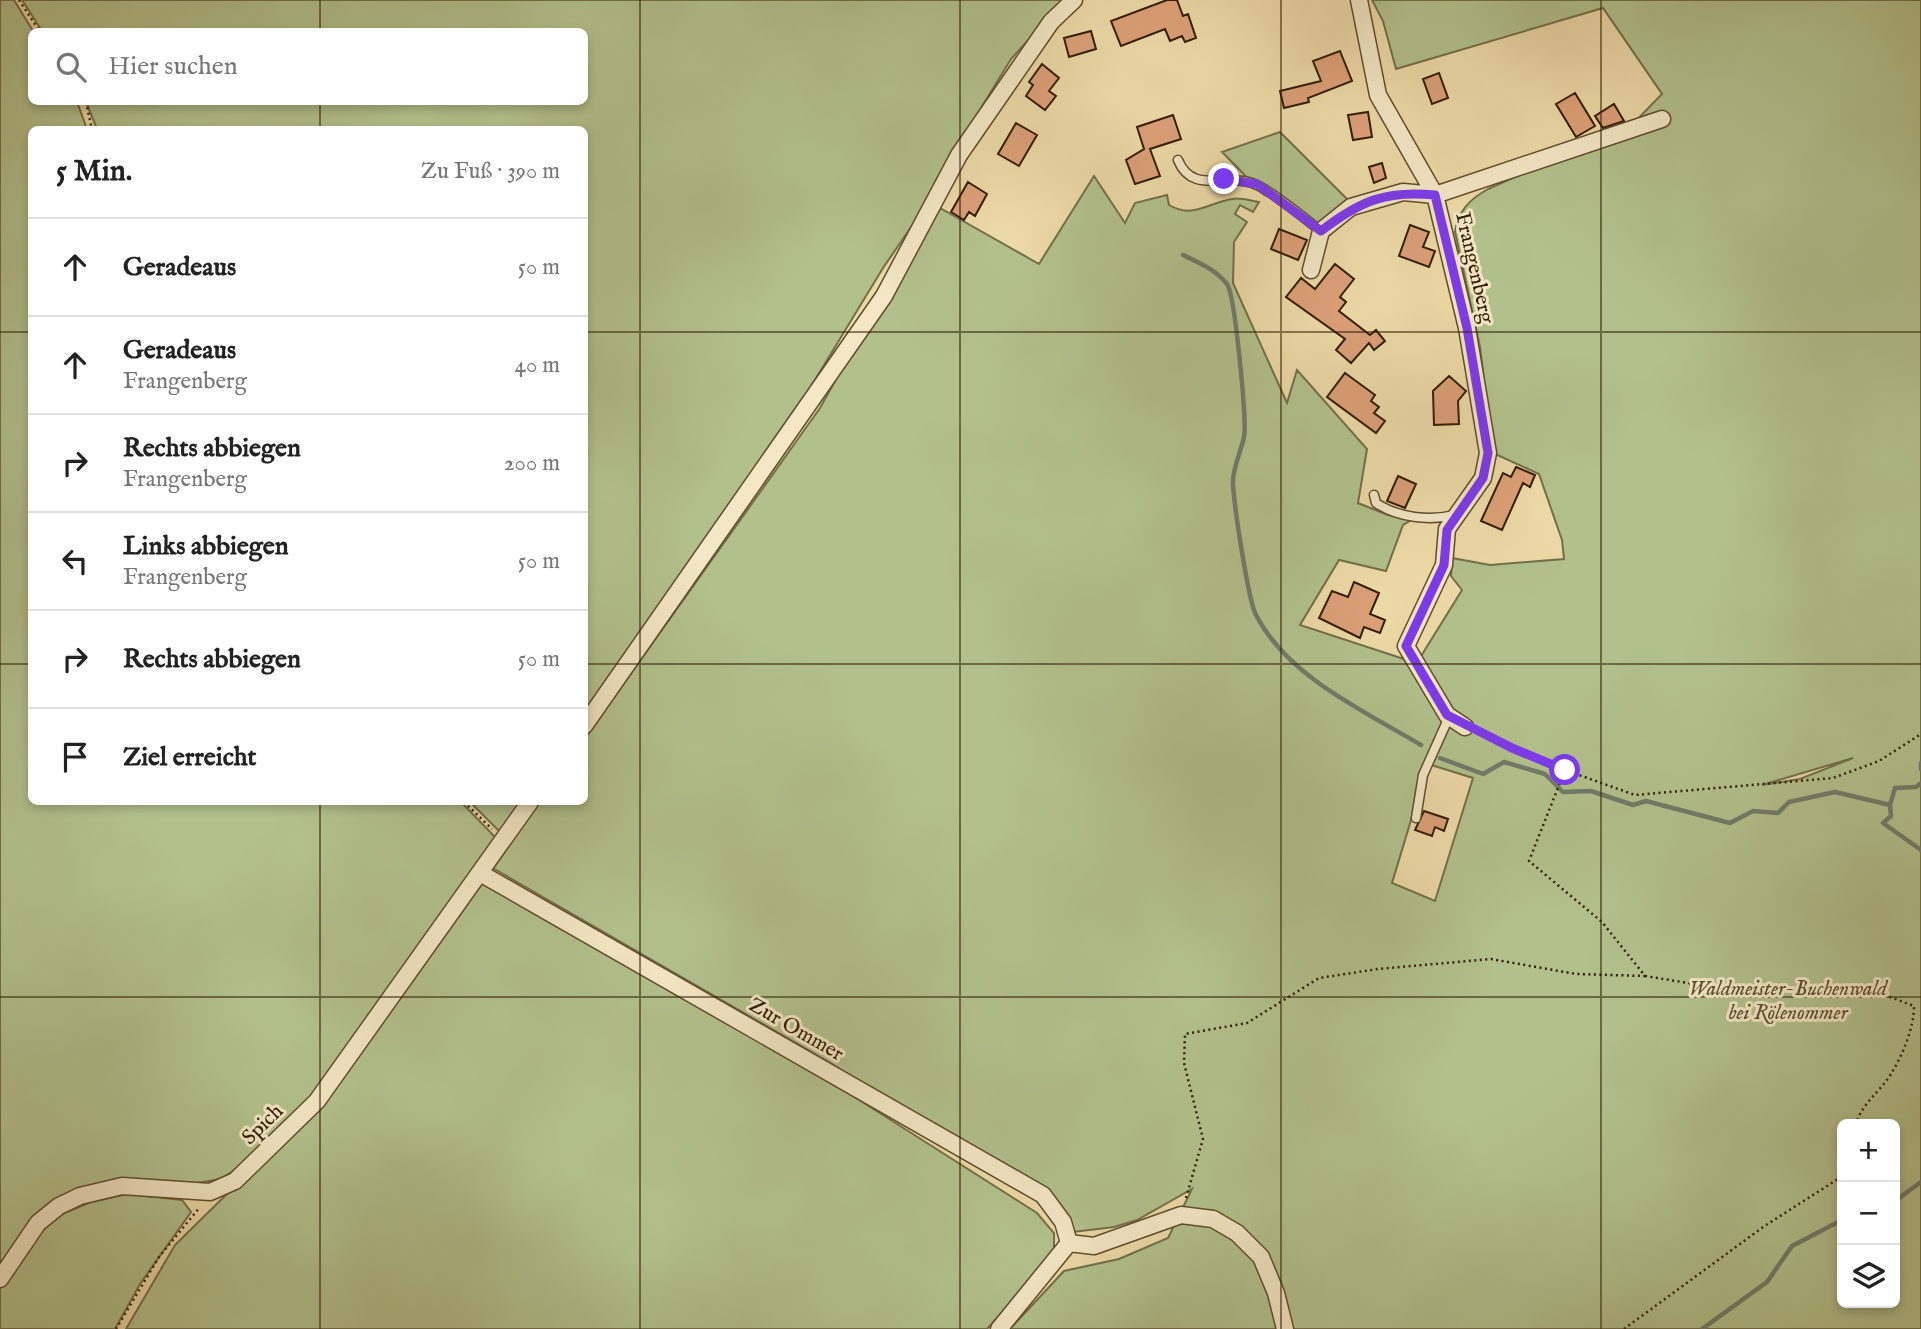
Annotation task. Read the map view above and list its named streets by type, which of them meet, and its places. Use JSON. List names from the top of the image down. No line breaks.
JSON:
{"streets":{"street":["Frangenberg","Zur Ommer","Spich"]},"crossings":[["Zur Ommer","Spich"]],"parks":["Waldmeister-Buchenwald bei Rölenommer"],"page":{"search":"Hier suchen","heading":["5 Min.","Zu Fuß · 390 m"],"list":[["Geradeaus","50 m"],["Geradeaus","Frangenberg","40 m"],["Rechts abbiegen","Frangenberg","200 m"],["Links abbiegen","Frangenberg","50 m"],["Rechts abbiegen","50 m"],"Ziel erreicht"],"map_buttons":["+","−"]}}
